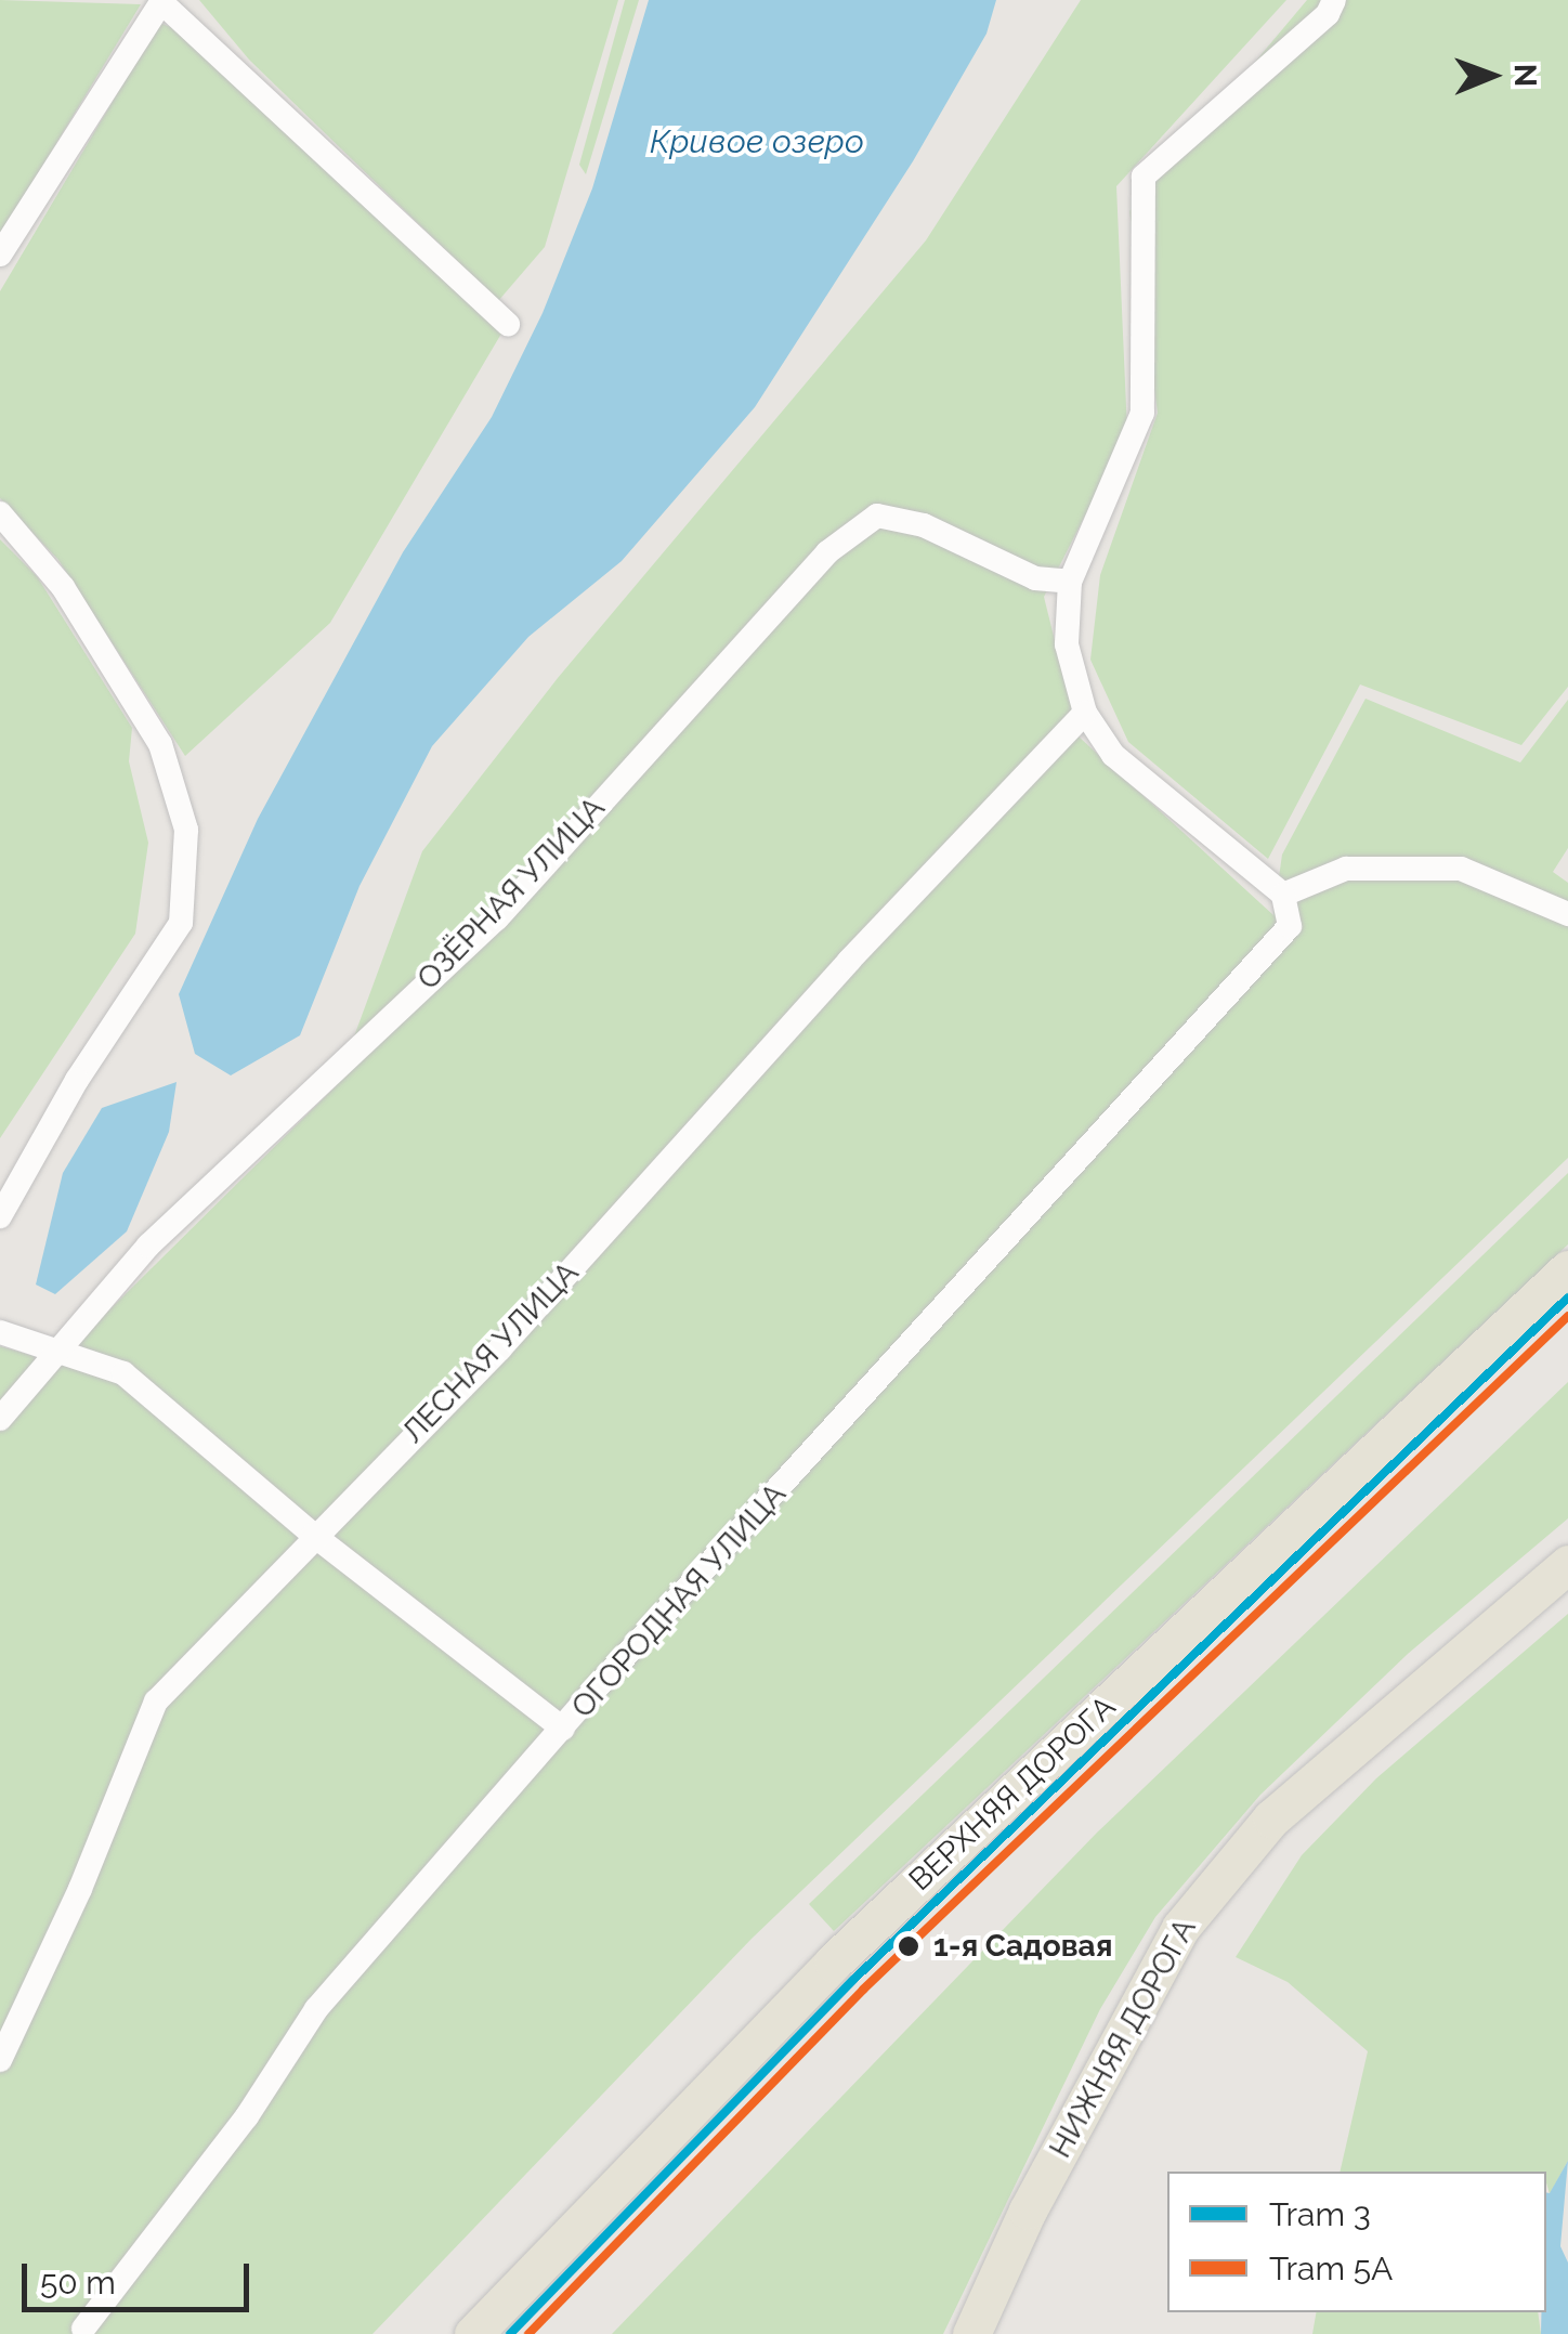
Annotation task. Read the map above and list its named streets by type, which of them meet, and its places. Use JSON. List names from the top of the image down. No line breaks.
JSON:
{"streets":{"main road":["ВЕРХНЯЯ ДОРОГА","НИЖНЯЯ ДОРОГА"],"street":["ОЗЁРНАЯ УЛИЦА","ЛЕСНАЯ УЛИЦА","ОГОРОДНАЯ УЛИЦА"]},"water":["Кривое озеро"],"places":["1-я Садовая"],"lines":["tram line 3","tram line 5А"],"legend":["Tram 3","Tram 5А"],"scale_bar":"50 m","north":"right"}
